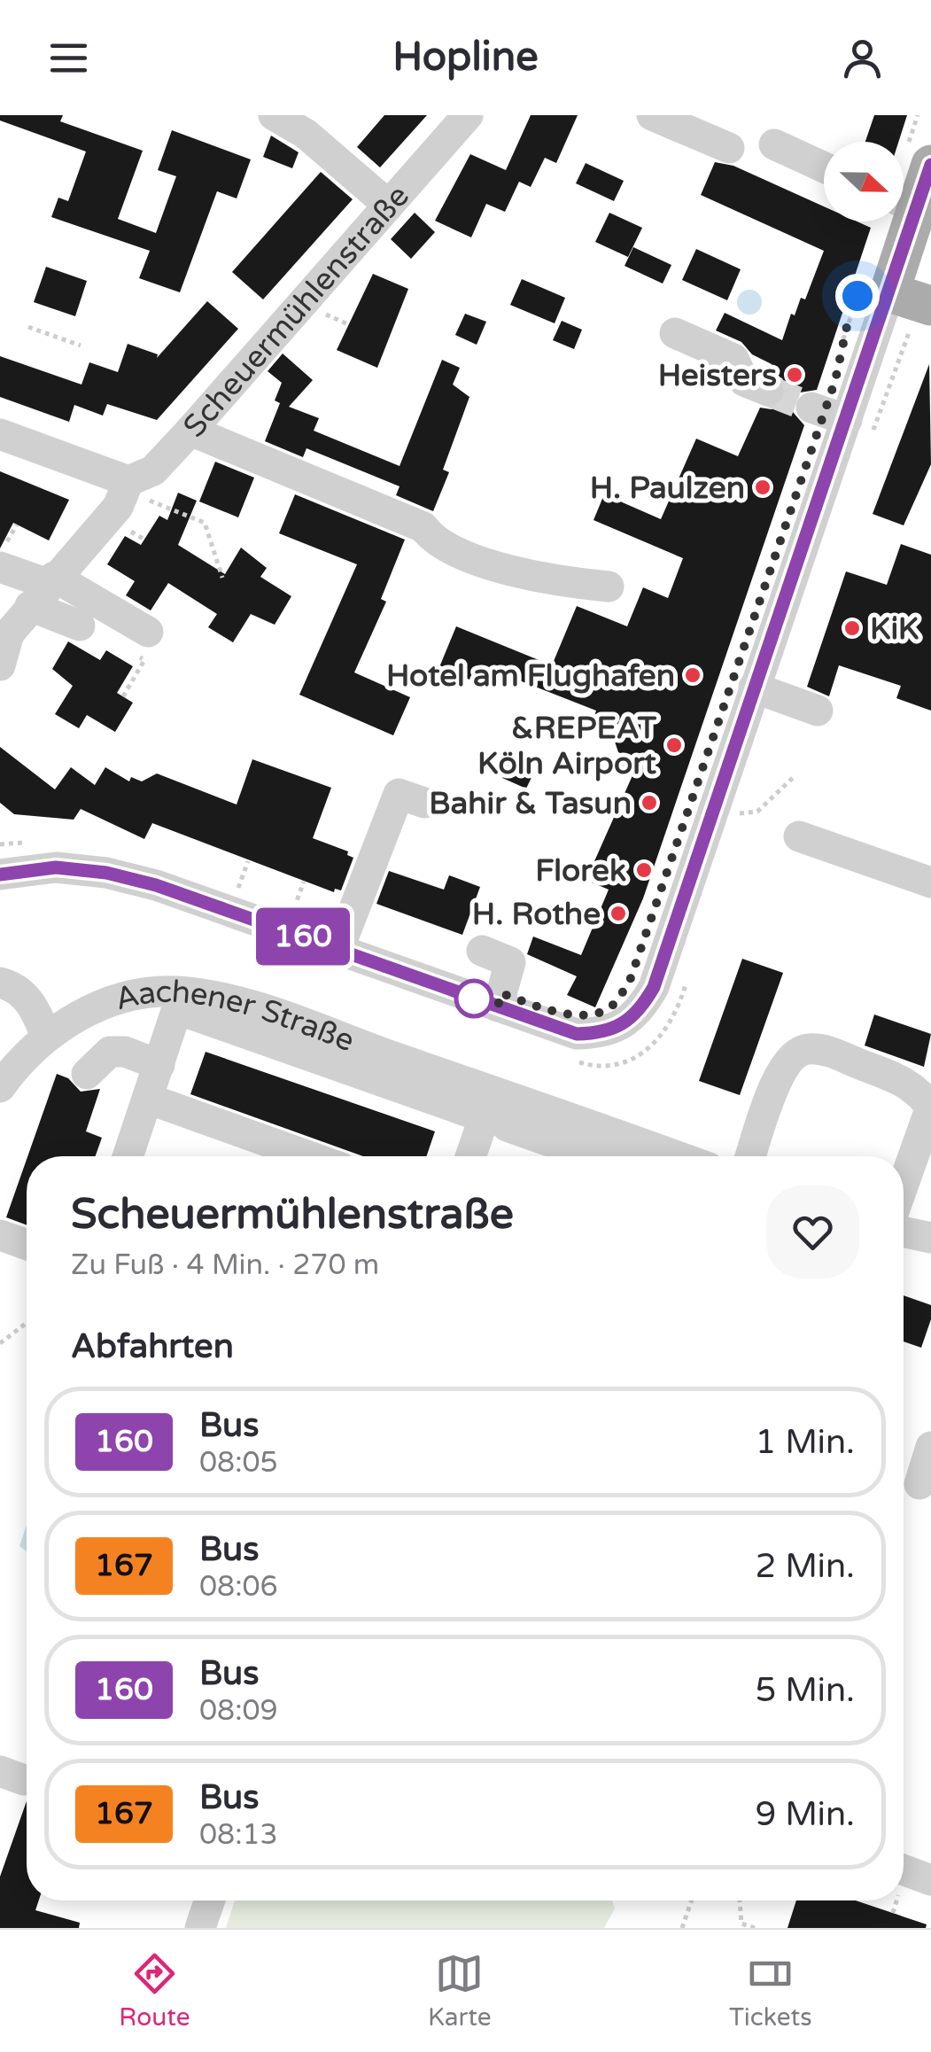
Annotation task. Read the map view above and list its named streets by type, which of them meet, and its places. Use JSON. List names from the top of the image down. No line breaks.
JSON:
{"streets":{"street":["Scheuermühlenstraße","Aachener Straße"]},"places":["Heisters","H. Paulzen","KiK","Hotel am Flughafen","&REPEAT Köln Airport","Bahir & Tasun","Florek","H. Rothe"],"lines":["bus line 160"],"north":"right","page":{"header":"Hopline","on_map":"160","heading":[["Scheuermühlenstraße","Zu Fuß · 4 Min. · 270 m"],"Abfahrten"],"list":[{"mark":"160","name":"Bus","note":"08:05","value":"1 Min."},{"mark":"167","name":"Bus","note":"08:06","value":"2 Min."},{"mark":"160","name":"Bus","note":"08:09","value":"5 Min."},{"mark":"167","name":"Bus","note":"08:13","value":"9 Min."}],"tabs":["Route","Karte","Tickets"]}}
